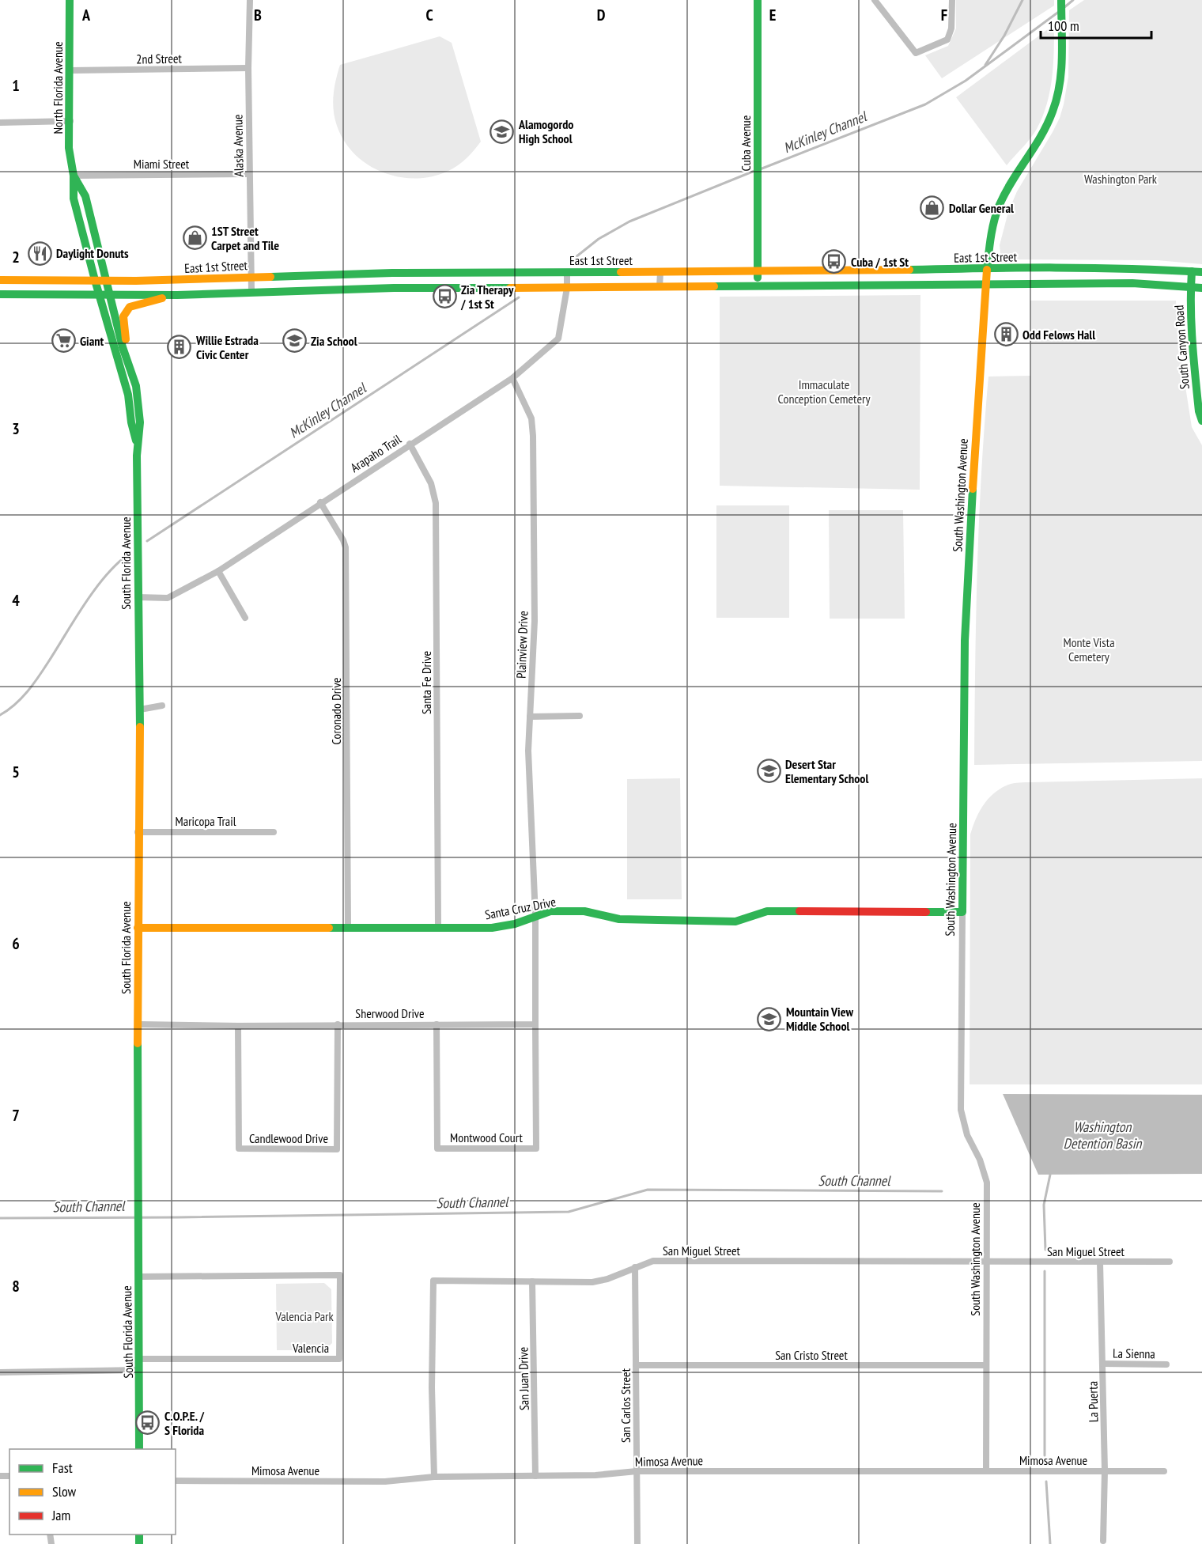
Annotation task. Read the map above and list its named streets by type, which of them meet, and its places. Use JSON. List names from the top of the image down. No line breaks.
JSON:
{"streets":{"main road":["North Florida Avenue","Cuba Avenue","East 1st Street","South Canyon Road","South Washington Avenue","South Florida Avenue","Santa Cruz Drive"],"street":["2nd Street","Alaska Avenue","Miami Street","Arapaho Trail","Plainview Drive","Santa Fe Drive","Coronado Drive","Maricopa Trail","Sherwood Drive","Montwood Court","Candlewood Drive","San Miguel Street","Valencia","La Sienna","San Cristo Street","San Juan Drive","La Puerta","San Carlos Street","Mimosa Avenue"]},"crossings":[["2nd Street","North Florida Avenue"],["2nd Street","Alaska Avenue"],["North Florida Avenue","Miami Street"],["North Florida Avenue","East 1st Street"],["North Florida Avenue","South Florida Avenue"],["Cuba Avenue","East 1st Street"],["Alaska Avenue","Miami Street"],["Alaska Avenue","East 1st Street"],["East 1st Street","South Canyon Road"],["East 1st Street","Arapaho Trail"],["East 1st Street","South Washington Avenue"],["East 1st Street","South Florida Avenue"],["Arapaho Trail","South Florida Avenue"],["Arapaho Trail","Plainview Drive"],["Arapaho Trail","Santa Fe Drive"],["Arapaho Trail","Coronado Drive"],["South Washington Avenue","Santa Cruz Drive"],["South Washington Avenue","San Miguel Street"],["South Washington Avenue","San Cristo Street"],["South Washington Avenue","Mimosa Avenue"],["South Florida Avenue","Maricopa Trail"],["South Florida Avenue","Santa Cruz Drive"],["South Florida Avenue","Sherwood Drive"],["South Florida Avenue","Valencia"],["Plainview Drive","Santa Cruz Drive"],["Santa Fe Drive","Santa Cruz Drive"],["Coronado Drive","Santa Cruz Drive"],["Sherwood Drive","Montwood Court"],["Sherwood Drive","Candlewood Drive"],["San Miguel Street","San Juan Drive"],["San Miguel Street","La Puerta"],["San Miguel Street","San Carlos Street"],["San Miguel Street","Mimosa Avenue"],["La Sienna","La Puerta"],["San Cristo Street","San Carlos Street"],["San Juan Drive","Mimosa Avenue"],["La Puerta","Mimosa Avenue"],["San Carlos Street","Mimosa Avenue"]],"water":["McKinley Channel","Washington Detention Basin","South Channel"],"parks":["Washington Park","Immaculate Conception Cemetery","Monte Vista Cemetery","Valencia Park"],"places":{"school or university":["Alamogordo High School","Zia School","Desert Star Elementary School","Mountain View Middle School"],"shop":["Dollar General","1ST Street Carpet and Tile"],"restaurant":["Daylight Donuts"],"bus stop":["Cuba / 1st St","Zia Therapy / 1st St","C.O.P.E. / S Florida"],"building":["Odd Felows Hall","Willie Estrada Civic Center"],"supermarket":["Giant"]},"legend":["Fast","Slow","Jam"],"scale_bar":"100 m","grid":{"columns":["A","B","C","D","E","F"],"rows":["1","2","3","4","5","6","7","8"]}}
